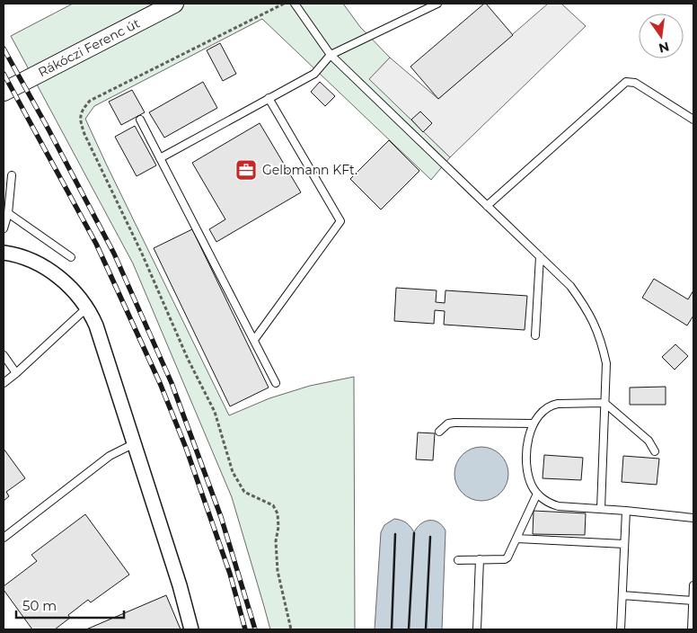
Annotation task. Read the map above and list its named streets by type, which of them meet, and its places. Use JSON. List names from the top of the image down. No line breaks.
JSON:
{"streets":{"main road":["Rákóczi Ferenc út"]},"places":{"office":["Gelbmann KFt."]},"scale_bar":"50 m","north":"bottom"}
